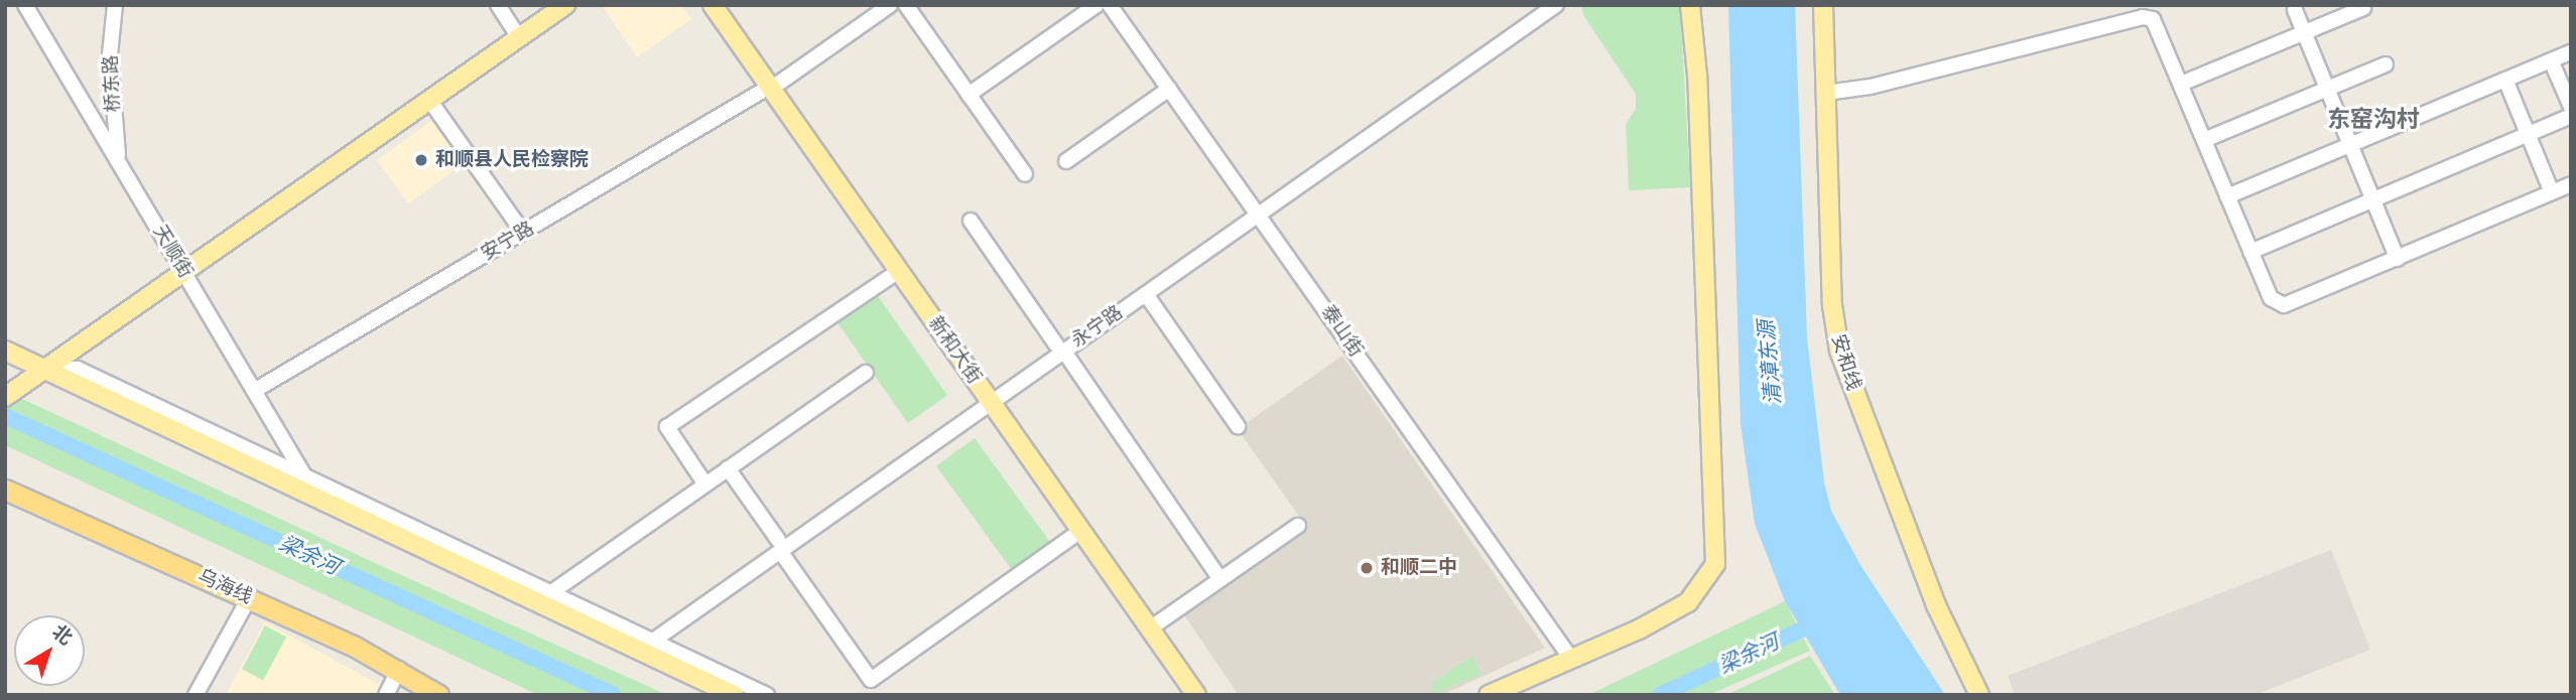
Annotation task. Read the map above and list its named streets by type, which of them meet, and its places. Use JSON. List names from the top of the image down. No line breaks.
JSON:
{"streets":{"highway":["乌海线"],"main road":["新和大街","安和线"],"street":["桥东路","安宁路","天顺街","永宁路","泰山街"]},"crossings":[["桥东路","天顺街"],["安宁路","天顺街"],["安宁路","新和大街"],["永宁路","泰山街"],["永宁路","新和大街"]],"districts":["东窑沟村"],"water":["清漳东源","梁余河"],"places":["和顺县人民检察院","和顺二中"],"north":"top right"}
